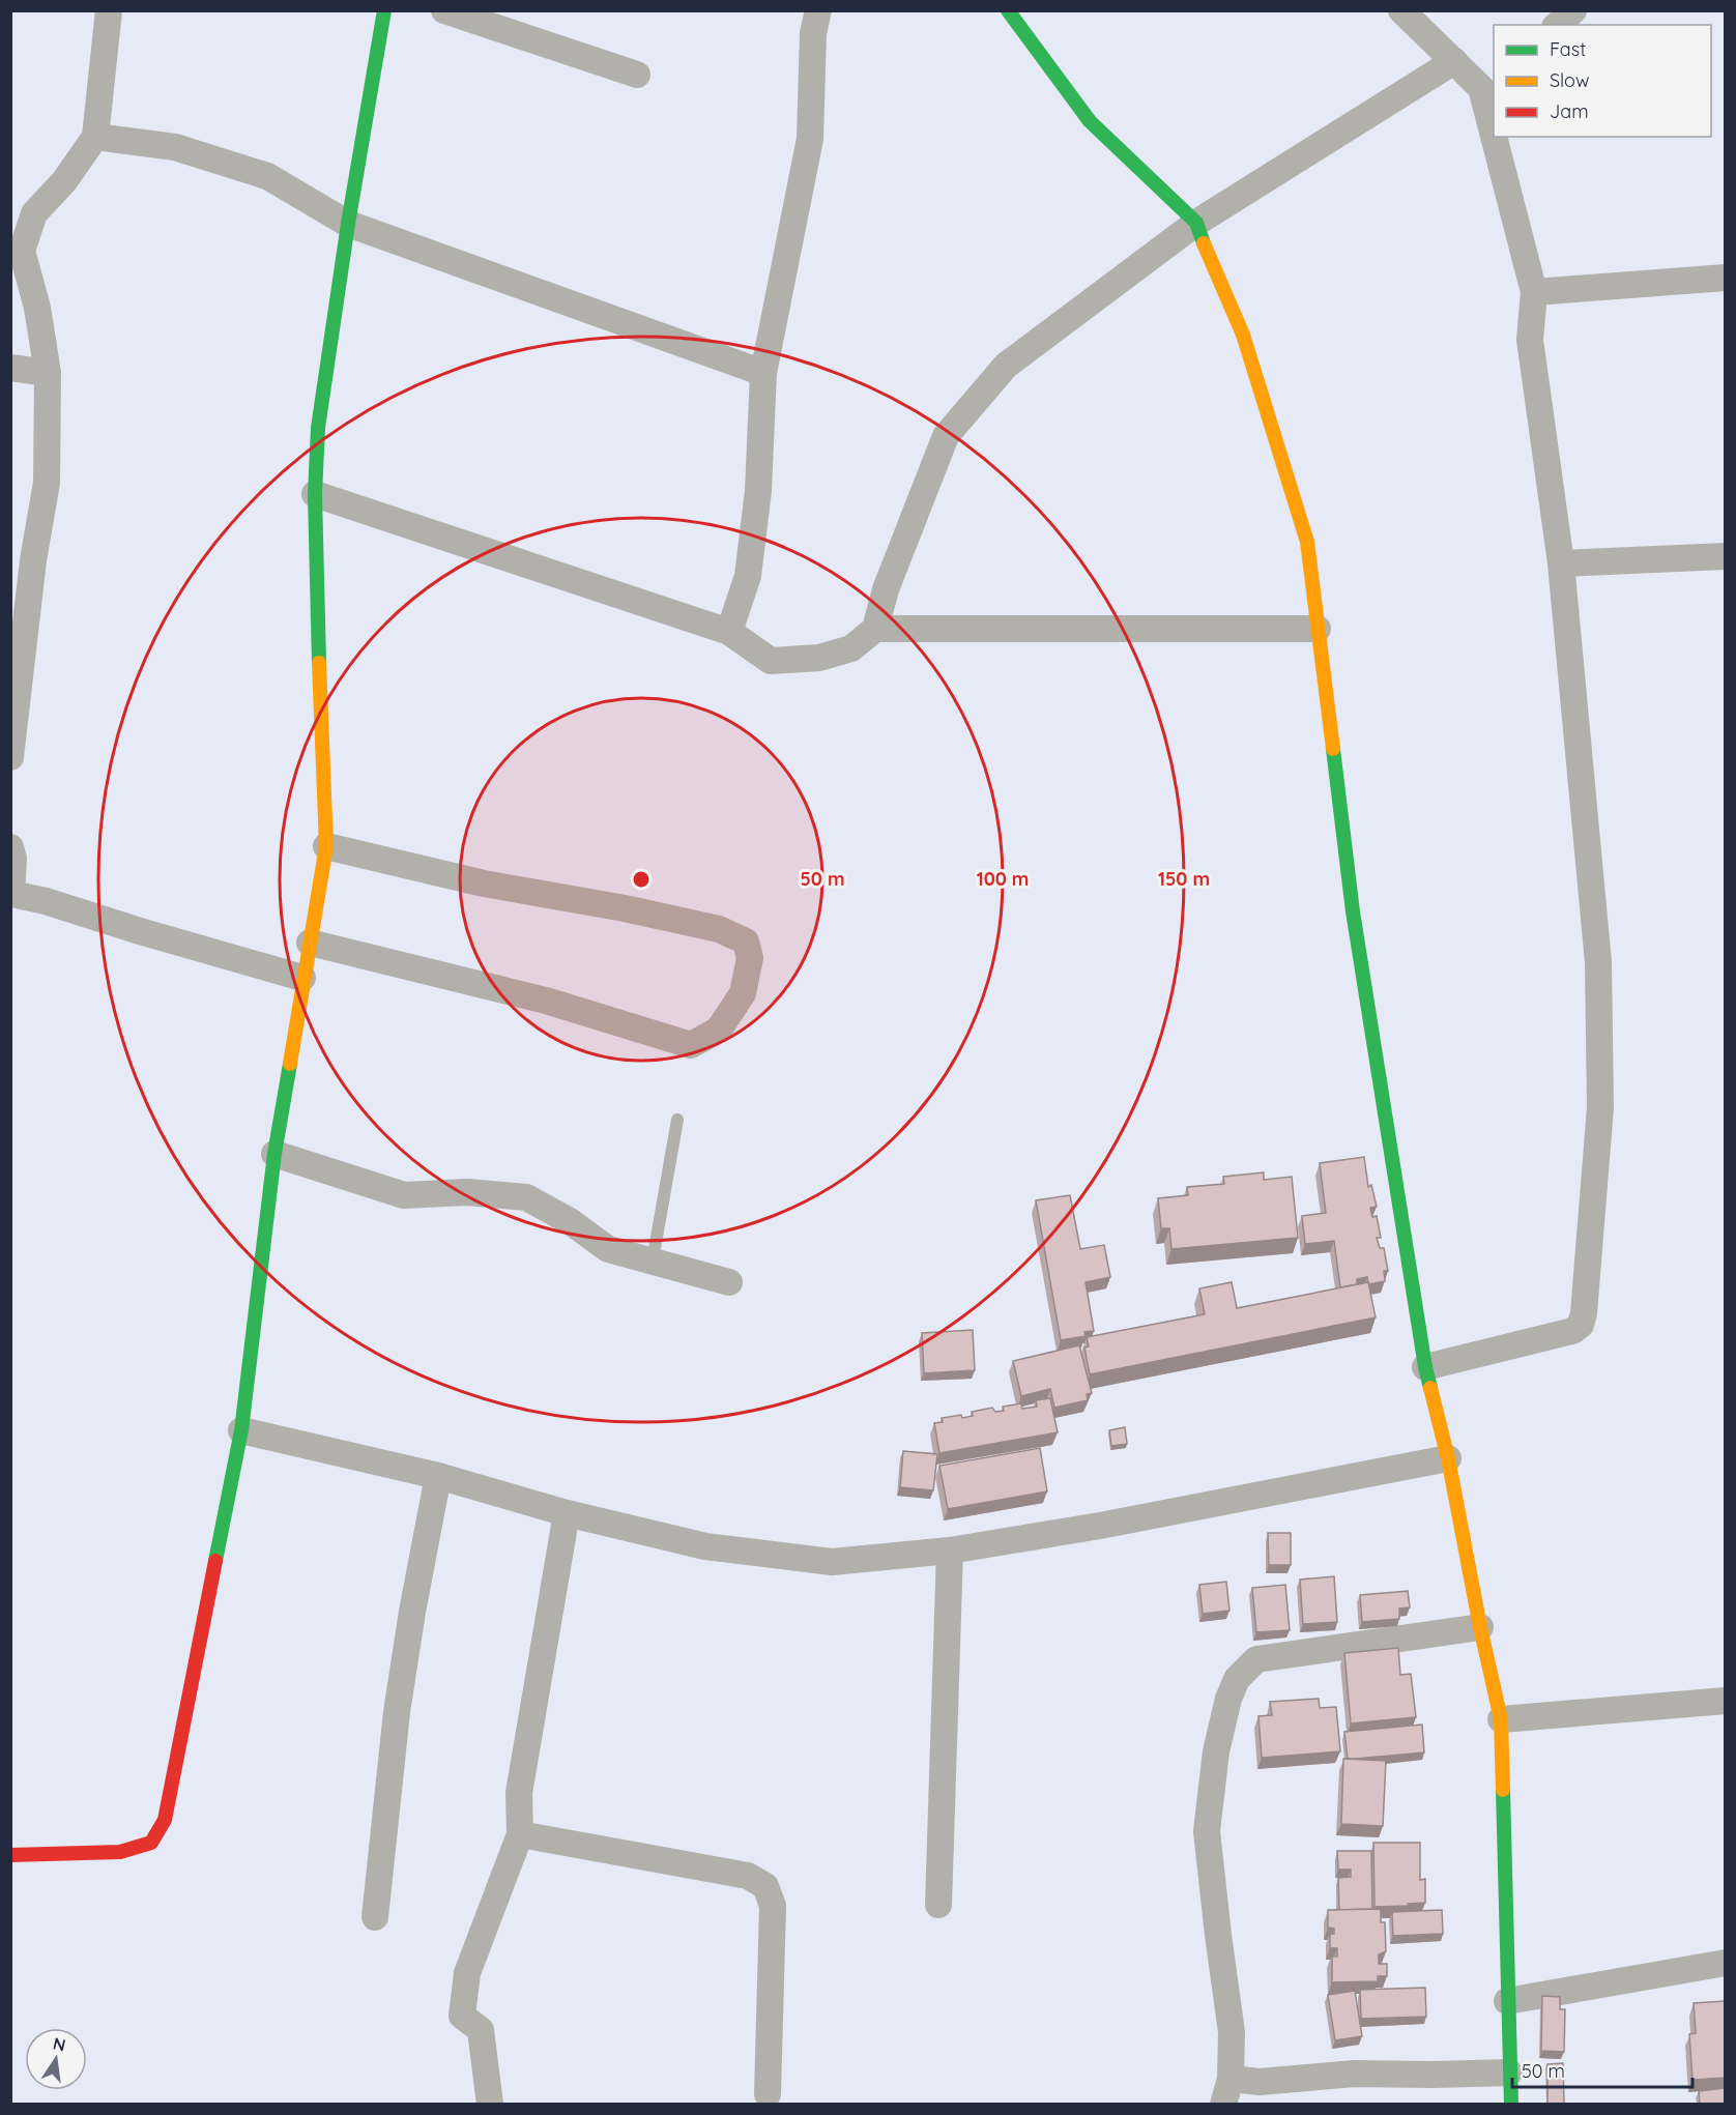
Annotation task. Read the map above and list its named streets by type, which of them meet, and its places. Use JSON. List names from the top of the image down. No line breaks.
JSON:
{"legend":["Fast","Slow","Jam"],"scale_bar":"50 m","north":"top","rings":["50 m","100 m","150 m"]}
